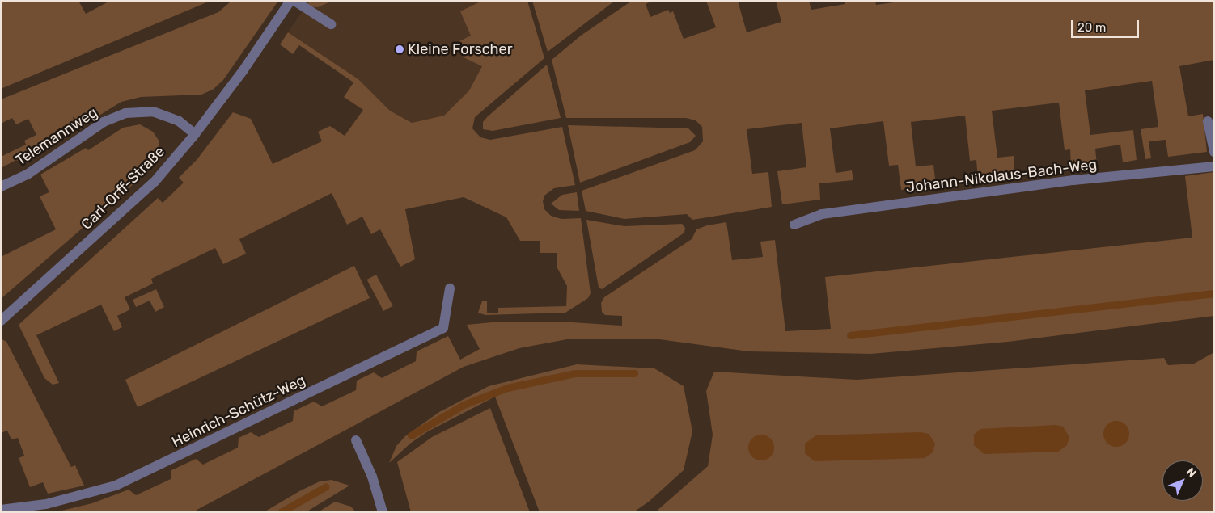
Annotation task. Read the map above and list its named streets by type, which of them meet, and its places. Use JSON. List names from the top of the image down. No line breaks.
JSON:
{"streets":{"street":["Telemannweg","Johann-Nikolaus-Bach-Weg","Carl-Orff-Straße","Heinrich-Schütz-Weg"]},"crossings":[["Telemannweg","Carl-Orff-Straße"]],"places":["Kleine Forscher"],"scale_bar":"20 m","north":"top right"}
